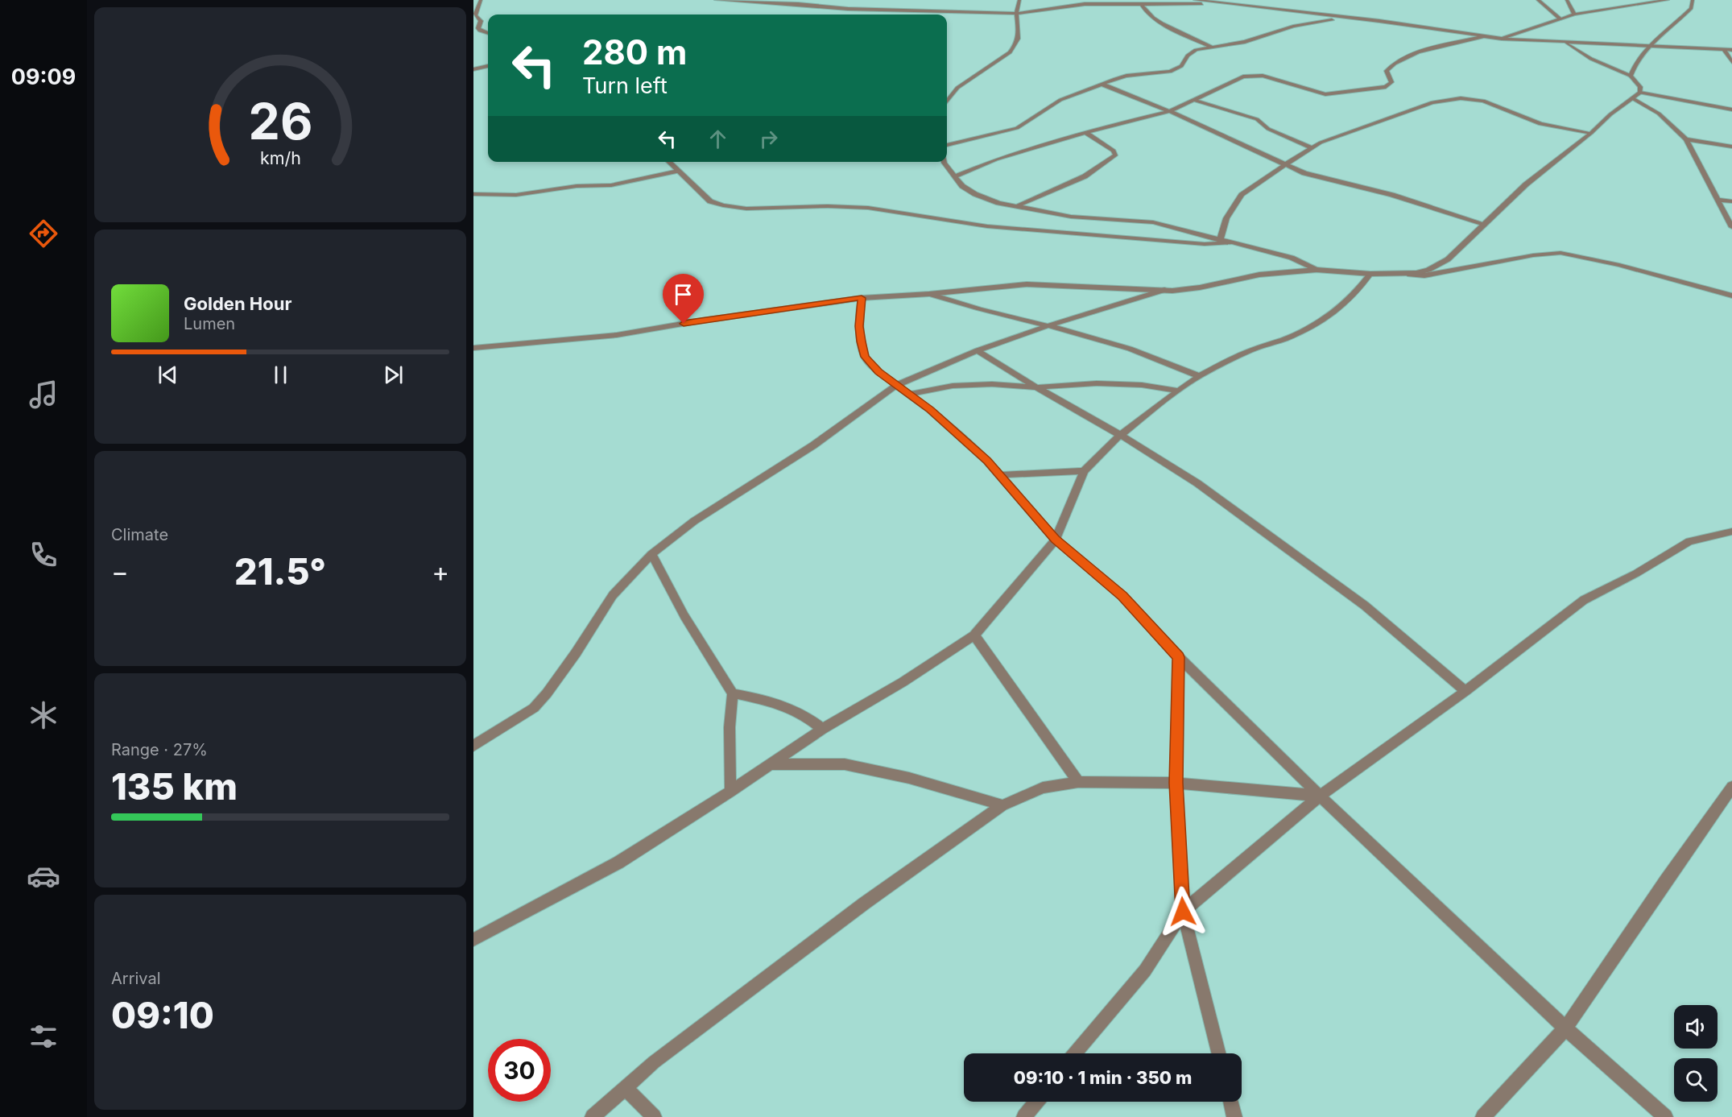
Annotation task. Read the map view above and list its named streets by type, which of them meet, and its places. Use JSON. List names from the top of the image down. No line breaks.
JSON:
{"page":{"tabs":"09:09","turn":["280 m","Turn left"],"song":["Golden Hour","Lumen"],"tile":["Climate",["Range · 27%","135 km"],["Arrival","09:10"]],"heat":["−","21.5°","+"],"limit":"30","trip":"09:10 · 1 min · 350 m","gauge":["26","km/h"]}}
